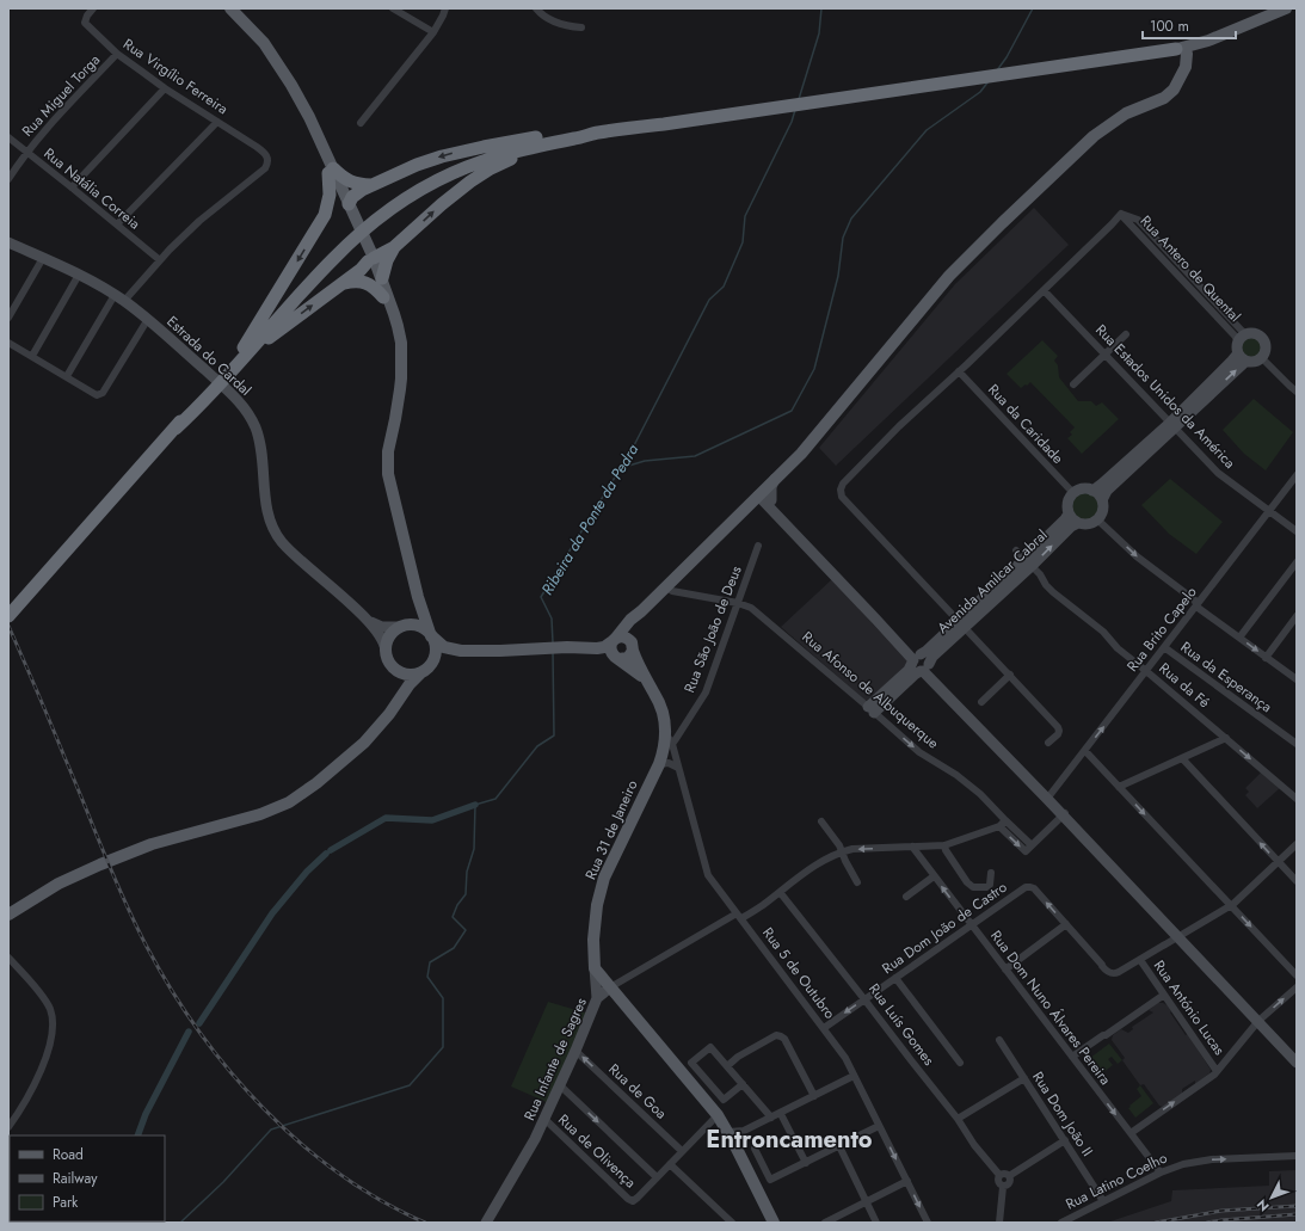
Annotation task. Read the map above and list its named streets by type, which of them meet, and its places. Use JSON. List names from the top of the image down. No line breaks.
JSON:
{"streets":{"main road":["Rua 31 de Janeiro"],"street":["Rua Virgílio Ferreira","Rua Miguel Torga","Rua Natália Correia","Rua Antero de Quental","Estrada do Cardal","Rua Estados Unidos da América","Rua da Caridade","Avenida Amilcar Cabral","Rua São João de Deus","Rua Brito Capelo","Rua da Esperança","Rua da Fé","Rua Afonso de Albuquerque","Rua Dom João de Castro","Rua 5 de Outubro","Rua Dom Nuno Álvares Pereira","Rua António Lucas","Rua Luís Gomes","Rua Infante de Sagres","Rua de Goa","Rua Dom João II","Rua de Olivença","Rua Latino Coelho"]},"crossings":[["Rua Virgílio Ferreira","Rua Miguel Torga"],["Rua Virgílio Ferreira","Rua Natália Correia"],["Rua Miguel Torga","Rua Natália Correia"],["Rua Estados Unidos da América","Rua Brito Capelo"],["Rua da Caridade","Avenida Amilcar Cabral"],["Avenida Amilcar Cabral","Rua da Fé"],["Avenida Amilcar Cabral","Rua Afonso de Albuquerque"],["Rua São João de Deus","Rua Afonso de Albuquerque"],["Rua São João de Deus","Rua 31 de Janeiro"],["Rua São João de Deus","Rua 5 de Outubro"],["Rua Brito Capelo","Rua da Esperança"],["Rua Brito Capelo","Rua da Fé"],["Rua 31 de Janeiro","Rua 5 de Outubro"],["Rua 31 de Janeiro","Rua Infante de Sagres"],["Rua Dom João de Castro","Rua 5 de Outubro"],["Rua Dom João de Castro","Rua Dom Nuno Álvares Pereira"],["Rua Dom João de Castro","Rua António Lucas"],["Rua Dom João de Castro","Rua Luís Gomes"],["Rua 5 de Outubro","Rua Infante de Sagres"],["Rua Dom Nuno Álvares Pereira","Rua Infante de Sagres"],["Rua Dom Nuno Álvares Pereira","Rua Latino Coelho"],["Rua Luís Gomes","Rua Infante de Sagres"],["Rua Infante de Sagres","Rua de Goa"],["Rua Infante de Sagres","Rua de Olivença"],["Rua Dom João II","Rua Latino Coelho"]],"one_way":["Rua Latino Coelho"],"districts":["Entroncamento"],"water":["Ribeira da Ponte da Pedra"],"legend":["Road","Railway","Park"],"scale_bar":"100 m","north":"bottom left"}
